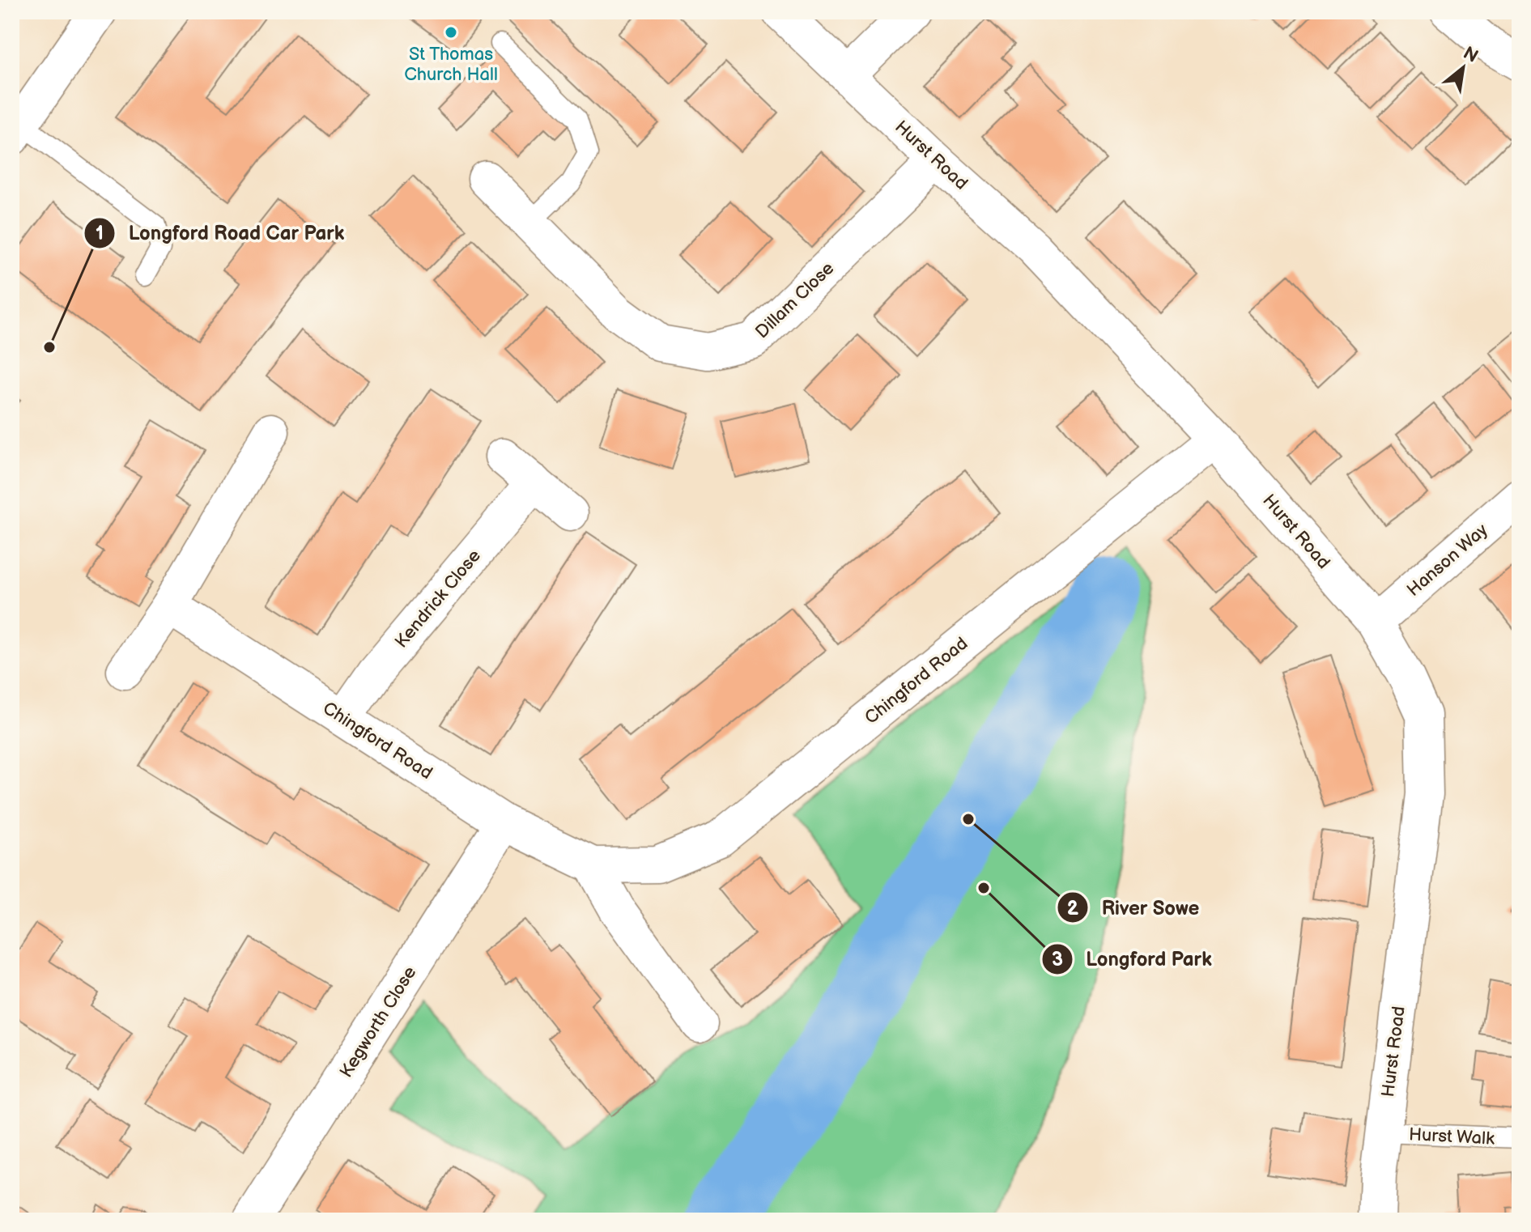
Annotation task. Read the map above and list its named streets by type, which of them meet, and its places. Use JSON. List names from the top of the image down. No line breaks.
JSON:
{"streets":{"street":["Hurst Road","Dillam Close","Hanson Way","Kendrick Close","Chingford Road","Kegworth Close"],"lane":["Hurst Walk"]},"crossings":[["Hurst Road","Dillam Close"],["Hurst Road","Hanson Way"],["Hurst Road","Chingford Road"],["Hurst Road","Hurst Walk"],["Kendrick Close","Chingford Road"],["Chingford Road","Kegworth Close"]],"places":["St Thomas Church Hall","Longford Road Car Park","River Sowe","Longford Park"],"north":"top right"}
